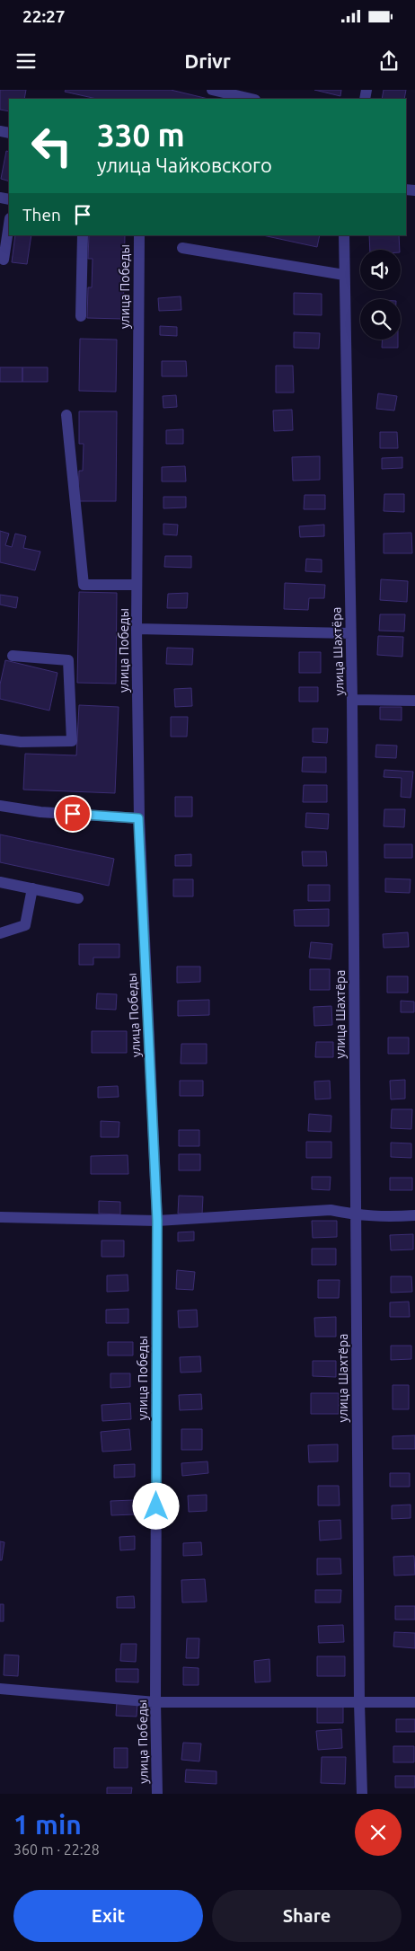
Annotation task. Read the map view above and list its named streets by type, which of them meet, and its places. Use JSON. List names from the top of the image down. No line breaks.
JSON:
{"streets":{"street":["улица Победы","улица Шахтёра"]},"page":{"status":"22:27","header":"Drivr","turn":["330 m","улица Чайковского"],"then":"Then","heading":["1 min","360 m · 22:28"],"buttons":["Exit","Share"]}}
